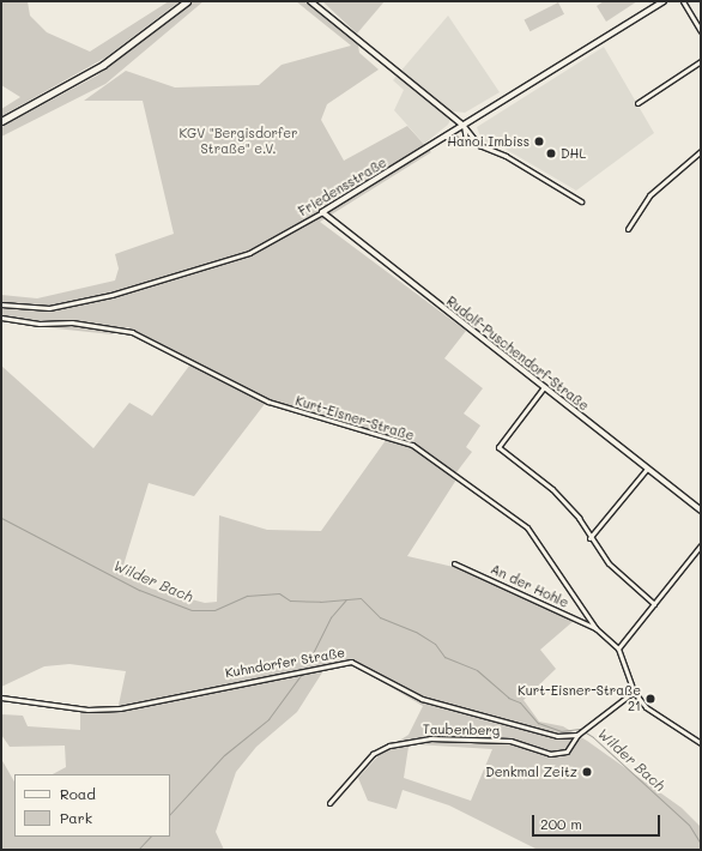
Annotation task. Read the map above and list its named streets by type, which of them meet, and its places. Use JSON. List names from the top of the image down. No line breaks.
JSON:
{"streets":{"street":["Friedensstraße","Rudolf-Puschendorf-Straße","Kurt-Eisner-Straße","An der Hohle","Kuhndorfer Straße","Taubenberg"]},"crossings":[["Friedensstraße","Rudolf-Puschendorf-Straße"],["Kurt-Eisner-Straße","An der Hohle"],["Kuhndorfer Straße","Taubenberg"]],"water":["Wilder Bach"],"parks":["KGV \"Bergisdorfer Straße\" e.V."],"places":["Hanoi Imbiss","DHL","Kurt-Eisner-Straße 21","Denkmal Zeitz"],"legend":["Road","Park"],"scale_bar":"200 m"}
